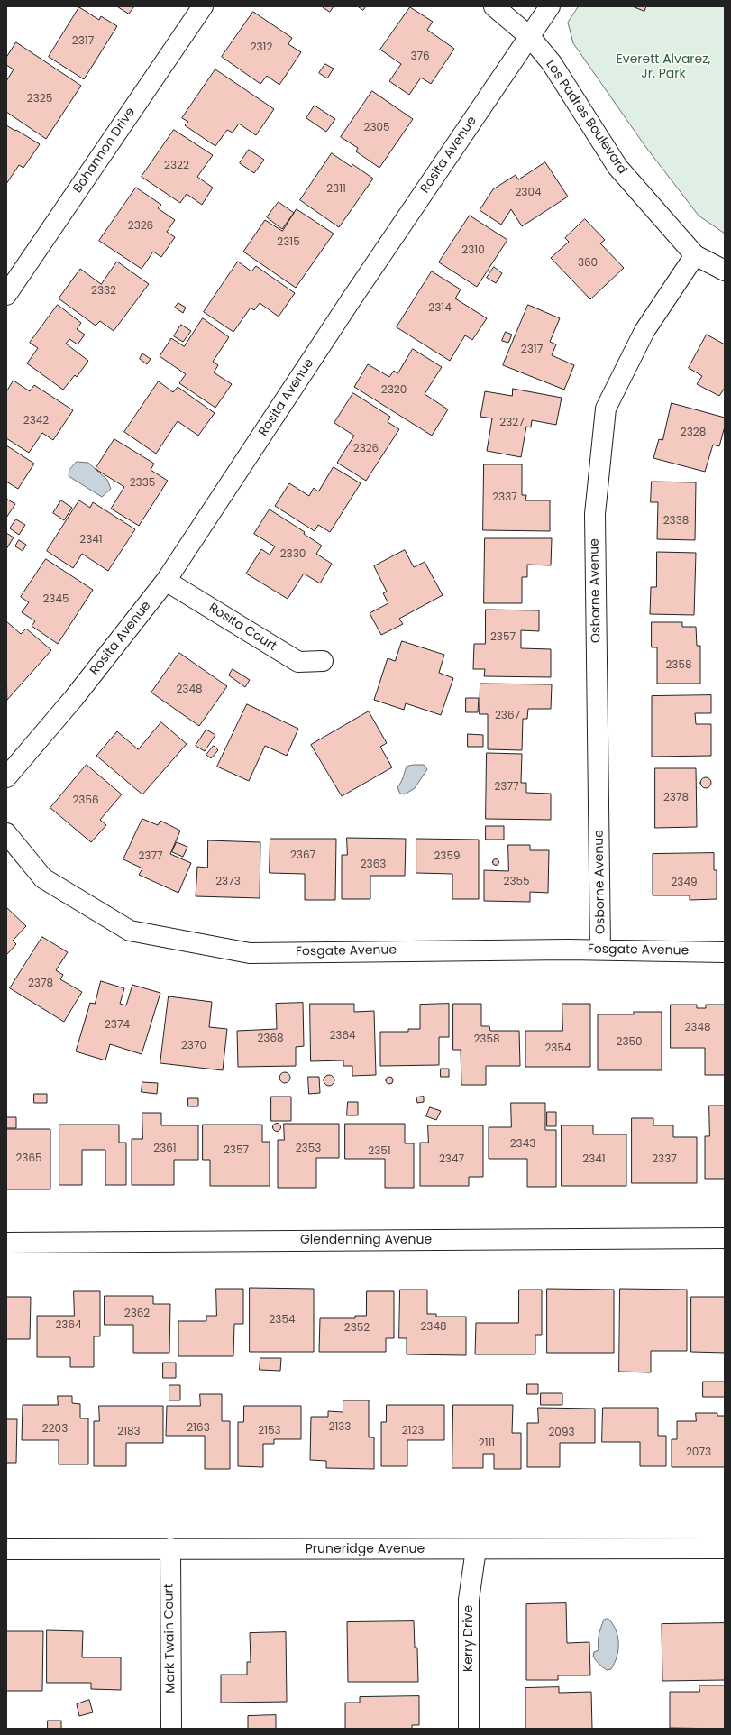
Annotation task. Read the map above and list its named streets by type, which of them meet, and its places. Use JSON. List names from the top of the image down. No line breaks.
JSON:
{"streets":{"street":["Los Padres Boulevard","Bohannon Drive","Rosita Avenue","Osborne Avenue","Rosita Court","Fosgate Avenue","Glendenning Avenue","Pruneridge Avenue","Mark Twain Court","Kerry Drive"]},"crossings":[["Los Padres Boulevard","Rosita Avenue"],["Los Padres Boulevard","Osborne Avenue"],["Rosita Avenue","Rosita Court"],["Osborne Avenue","Fosgate Avenue"],["Pruneridge Avenue","Mark Twain Court"],["Pruneridge Avenue","Kerry Drive"]],"parks":["Everett Alvarez, Jr. Park"],"house_numbers":["2317","2312","376","2325","2305","2322","2311","2304","2326","2315","2310","360","2332","2314","2317","2320","2342","2327","2328","2326","2335","2337","2338","2341","2330","2345","2357","2358","2348","2367","2377","2378","2356","2367","2377","2359","2363","2373","2355","2349","2378","2374","2348","2364","2368","2358","2350","2370","2354","2343","2361","2353","2357","2351","2365","2347","2341","2337","2362","2354","2364","2348","2352","2133","2163","2203","2153","2123","2183","2093","2111","2073"]}
